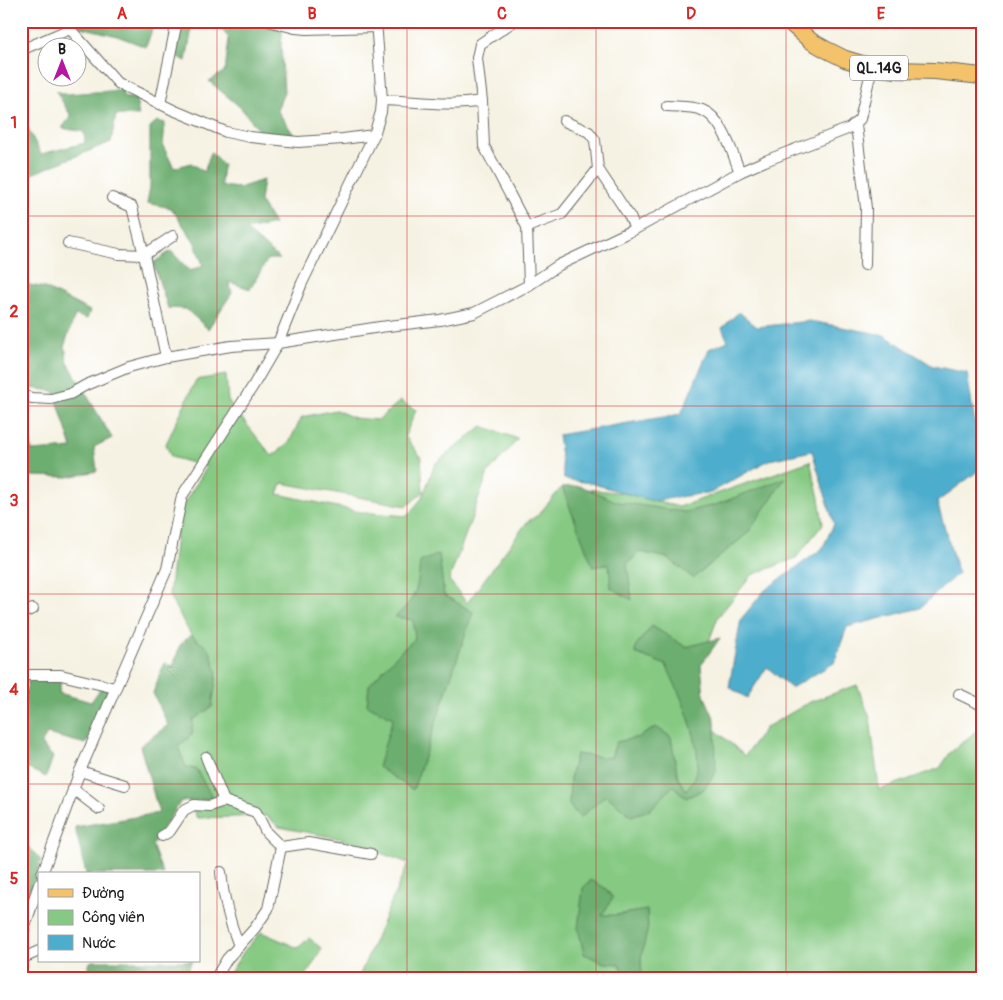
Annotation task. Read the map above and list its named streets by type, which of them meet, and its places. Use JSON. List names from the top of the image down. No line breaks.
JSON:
{"streets":{"main road":["QL.14G"]},"legend":["Đường","Công viên","Nước"],"north":"top","grid":{"columns":["A","B","C","D","E"],"rows":["1","2","3","4","5"]}}
